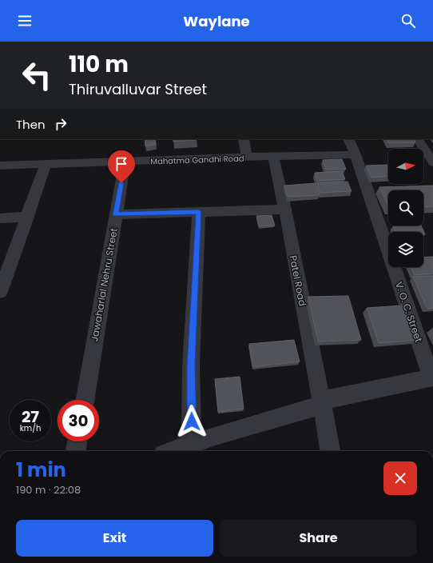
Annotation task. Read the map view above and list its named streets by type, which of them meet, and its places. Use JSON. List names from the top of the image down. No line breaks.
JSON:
{"streets":{"street":["Mahatma Gandhi Road","Patel Road","Jawaharlal Nehru Street","V. O. C. Street"]},"crossings":[["Mahatma Gandhi Road","Patel Road"],["Mahatma Gandhi Road","Jawaharlal Nehru Street"],["Mahatma Gandhi Road","V. O. C. Street"]],"north":"right","page":{"header":"Waylane","turn":["110 m","Thiruvalluvar Street"],"then":"Then","speed":"27 km/h","limit":"30","heading":["1 min","190 m · 22:08"],"buttons":["Exit","Share"]}}
